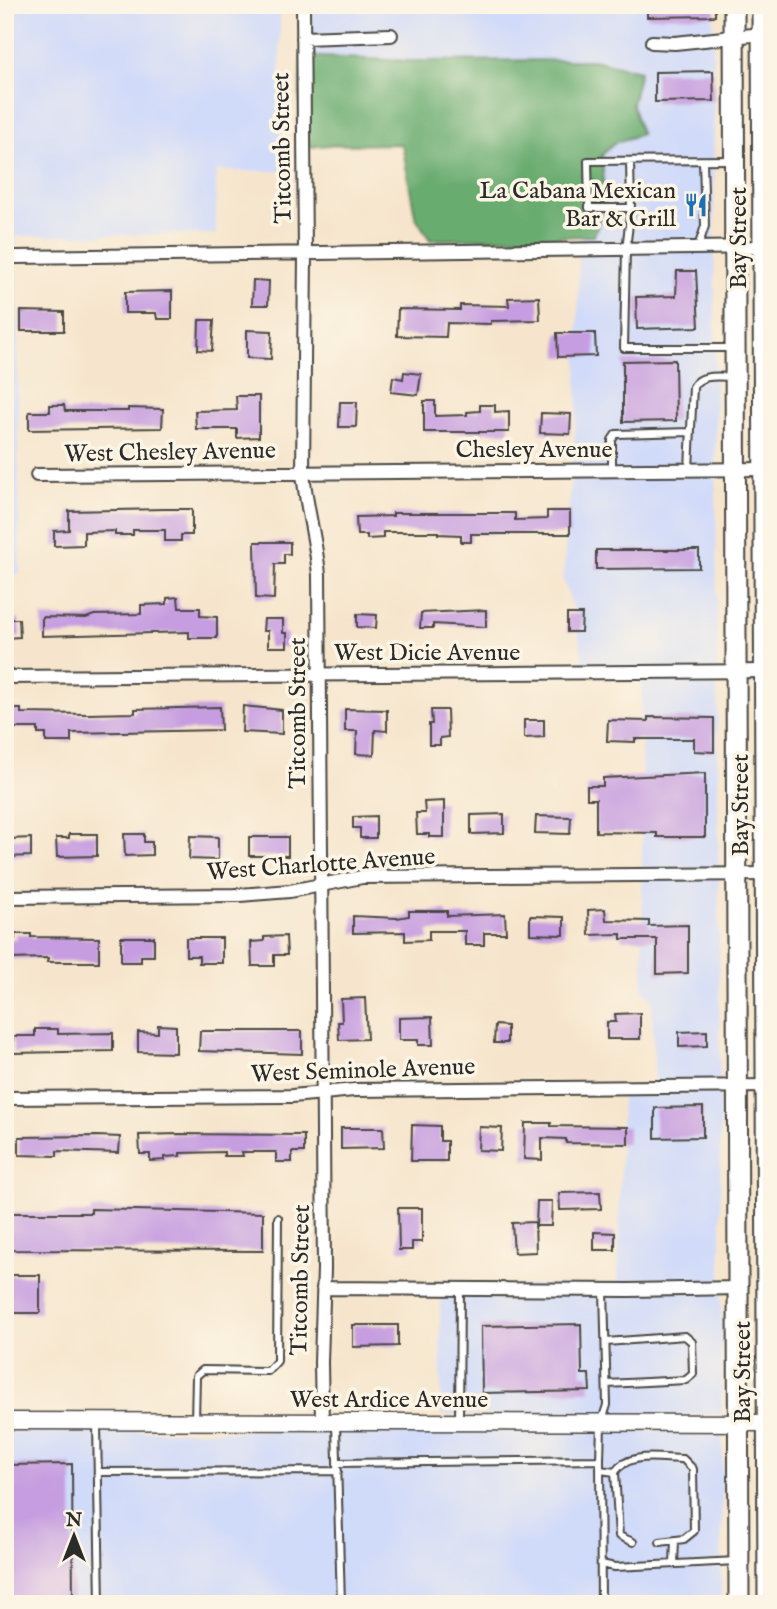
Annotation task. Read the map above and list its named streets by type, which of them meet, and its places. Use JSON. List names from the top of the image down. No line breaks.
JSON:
{"streets":{"main road":["Bay Street"],"street":["Titcomb Street","Chesley Avenue","West Chesley Avenue","West Dicie Avenue","West Charlotte Avenue","West Seminole Avenue","West Ardice Avenue"]},"crossings":[["Titcomb Street","Chesley Avenue"],["Titcomb Street","West Chesley Avenue"],["Titcomb Street","West Dicie Avenue"],["Titcomb Street","West Charlotte Avenue"],["Titcomb Street","West Seminole Avenue"],["Titcomb Street","West Ardice Avenue"],["Bay Street","Chesley Avenue"],["Bay Street","West Dicie Avenue"],["Bay Street","West Charlotte Avenue"],["Bay Street","West Seminole Avenue"],["Bay Street","West Ardice Avenue"],["Chesley Avenue","West Chesley Avenue"]],"places":{"restaurant":["La Cabana Mexican Bar & Grill"]},"north":"top"}
